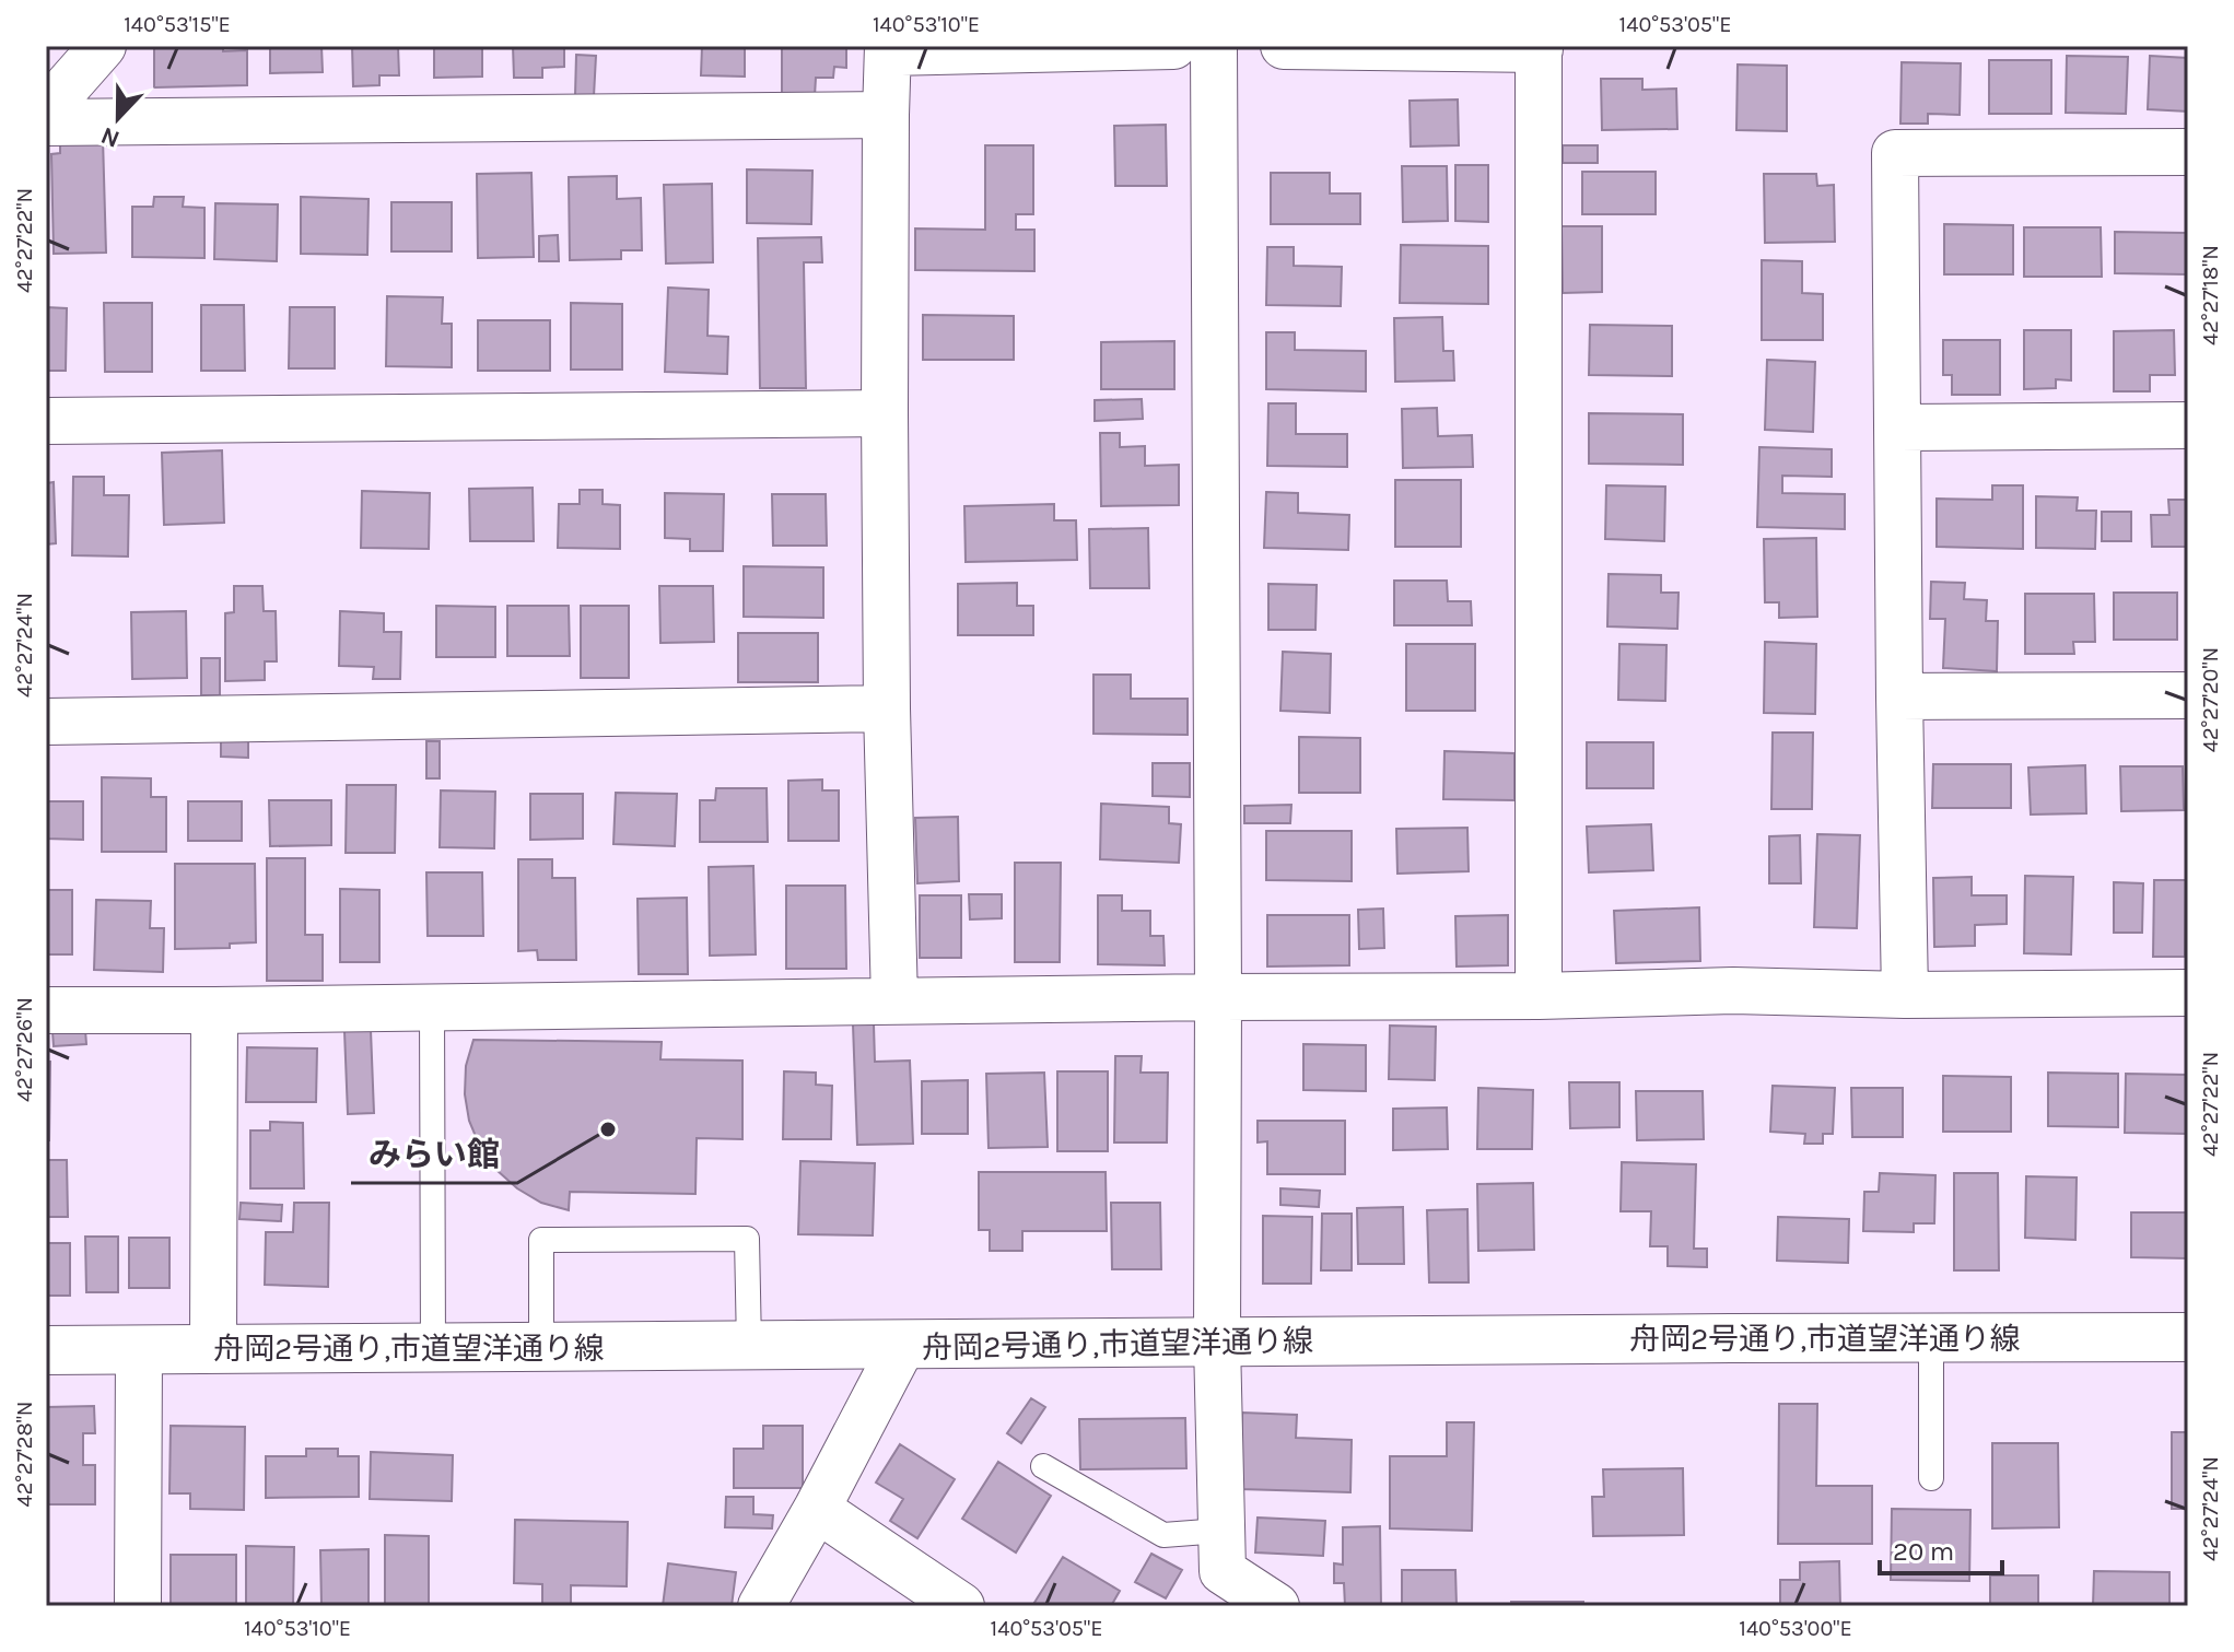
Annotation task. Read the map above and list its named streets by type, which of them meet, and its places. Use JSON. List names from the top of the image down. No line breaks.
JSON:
{"streets":{"street":["舟岡2号通り,市道望洋通り線"]},"places":["みらい館"],"scale_bar":"20 m","north":"bottom","coordinates":["140°53'15\"E","140°53'10\"E","140°53'05\"E","42°27'22\"N","42°27'18\"N","42°27'24\"N","42°27'20\"N","42°27'26\"N","42°27'28\"N","140°53'00\"E"]}
